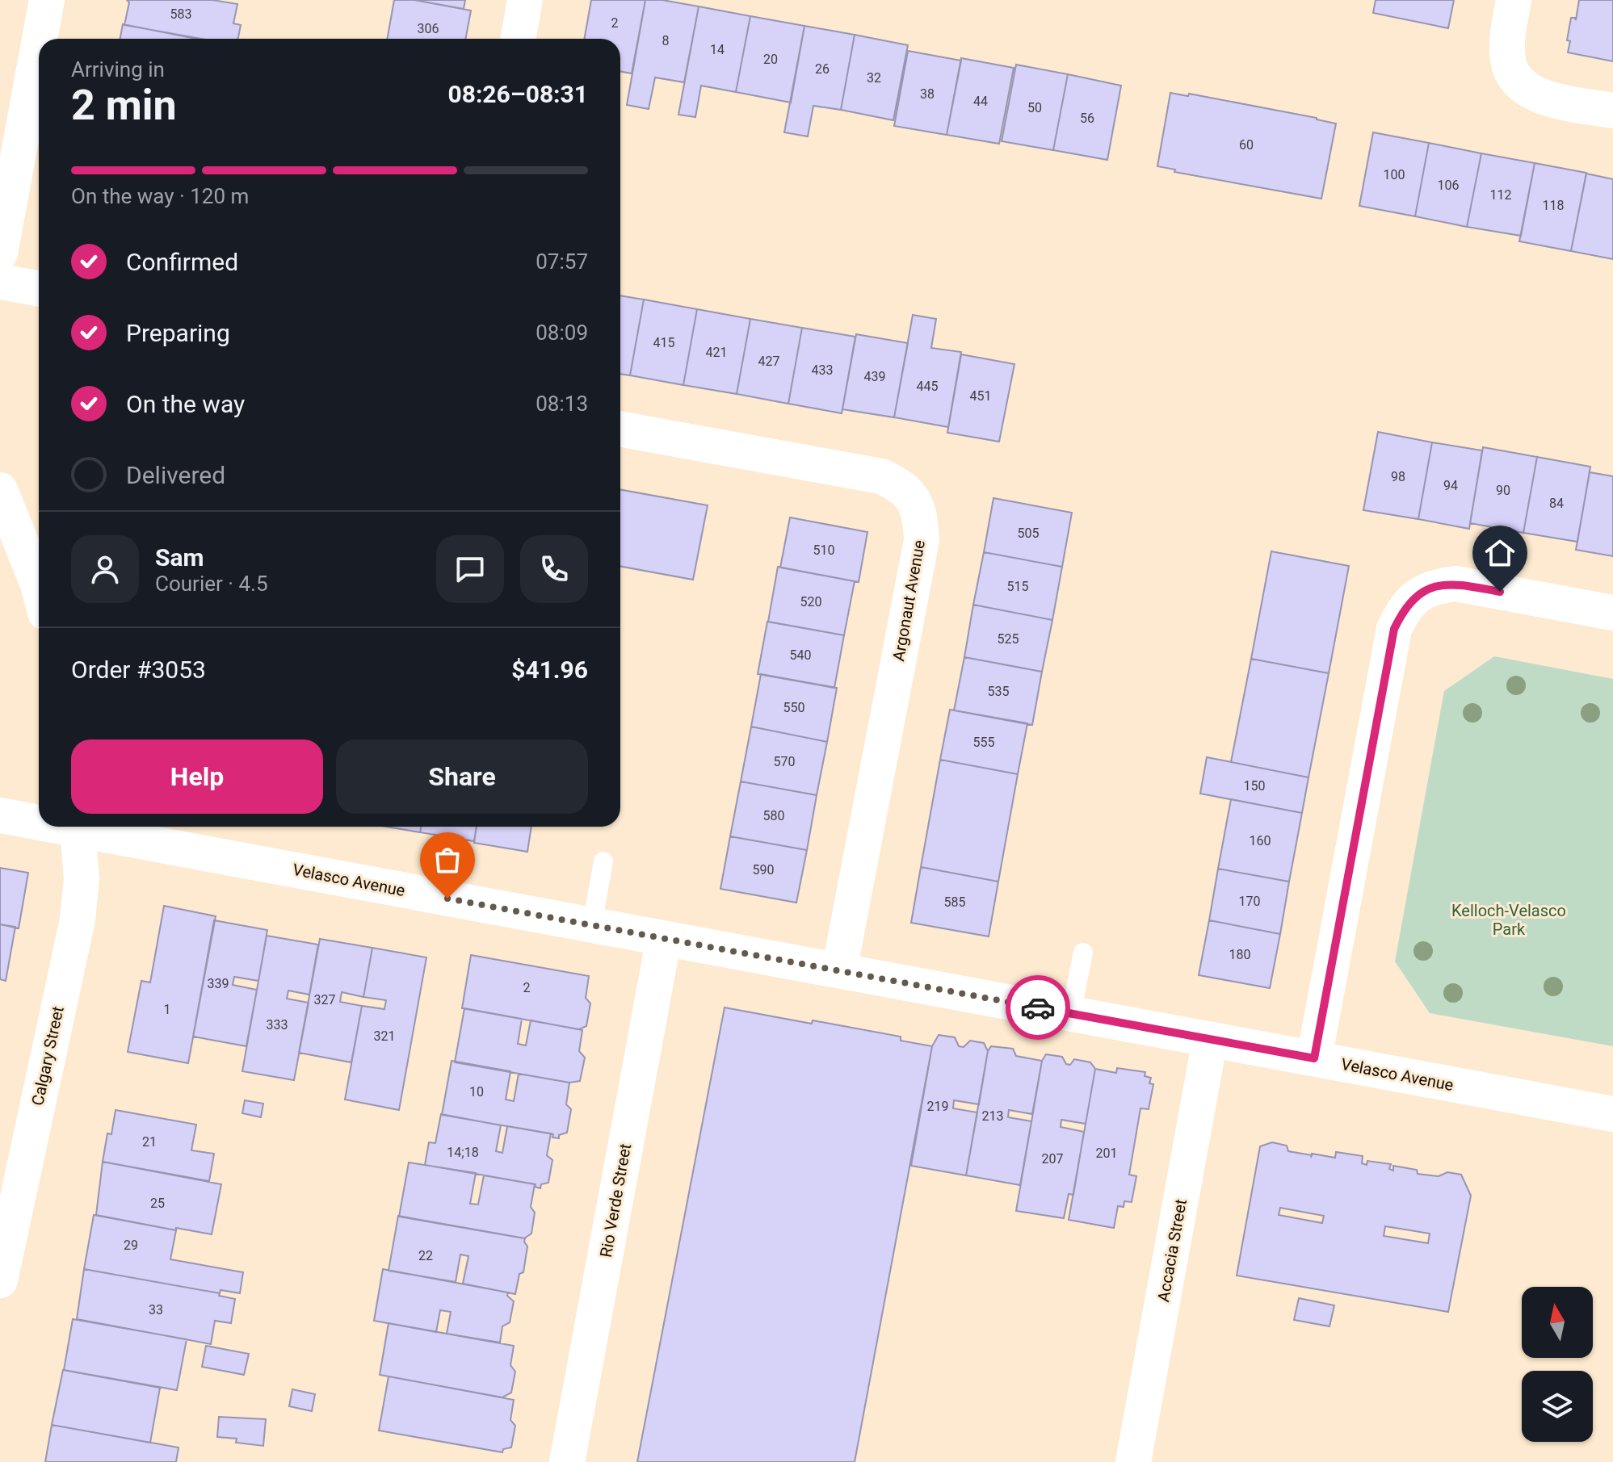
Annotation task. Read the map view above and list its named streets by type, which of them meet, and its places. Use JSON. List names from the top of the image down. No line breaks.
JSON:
{"streets":{"street":["Argonaut Avenue","Velasco Avenue","Calgary Street","Rio Verde Street","Accacia Street"]},"crossings":[["Argonaut Avenue","Velasco Avenue"],["Velasco Avenue","Rio Verde Street"],["Velasco Avenue","Accacia Street"]],"parks":["Kelloch-Velasco Park"],"house_numbers":["583","2","306","8","14","20","26","32","38","44","50","56","60","100","106","112","118","415","421","427","433","439","445","451","98","94","90","84","505","510","515","520","525","540","535","550","555","570","150","580","160","590","170","585","180","339","2","327","1","333","321","10","219","213","21","14;18","201","207","25","29","22","33"],"north":"top","page":{"heading":["2 min","Arriving in","08:26–08:31"],"panel":["Sam","Courier · 4.5","Order #3053","$41.96"],"bar":"On the way · 120 m","list":[["Confirmed","07:57"],["Preparing","08:09"],["On the way","08:13"],"Delivered"],"buttons":["Help","Share"]}}
